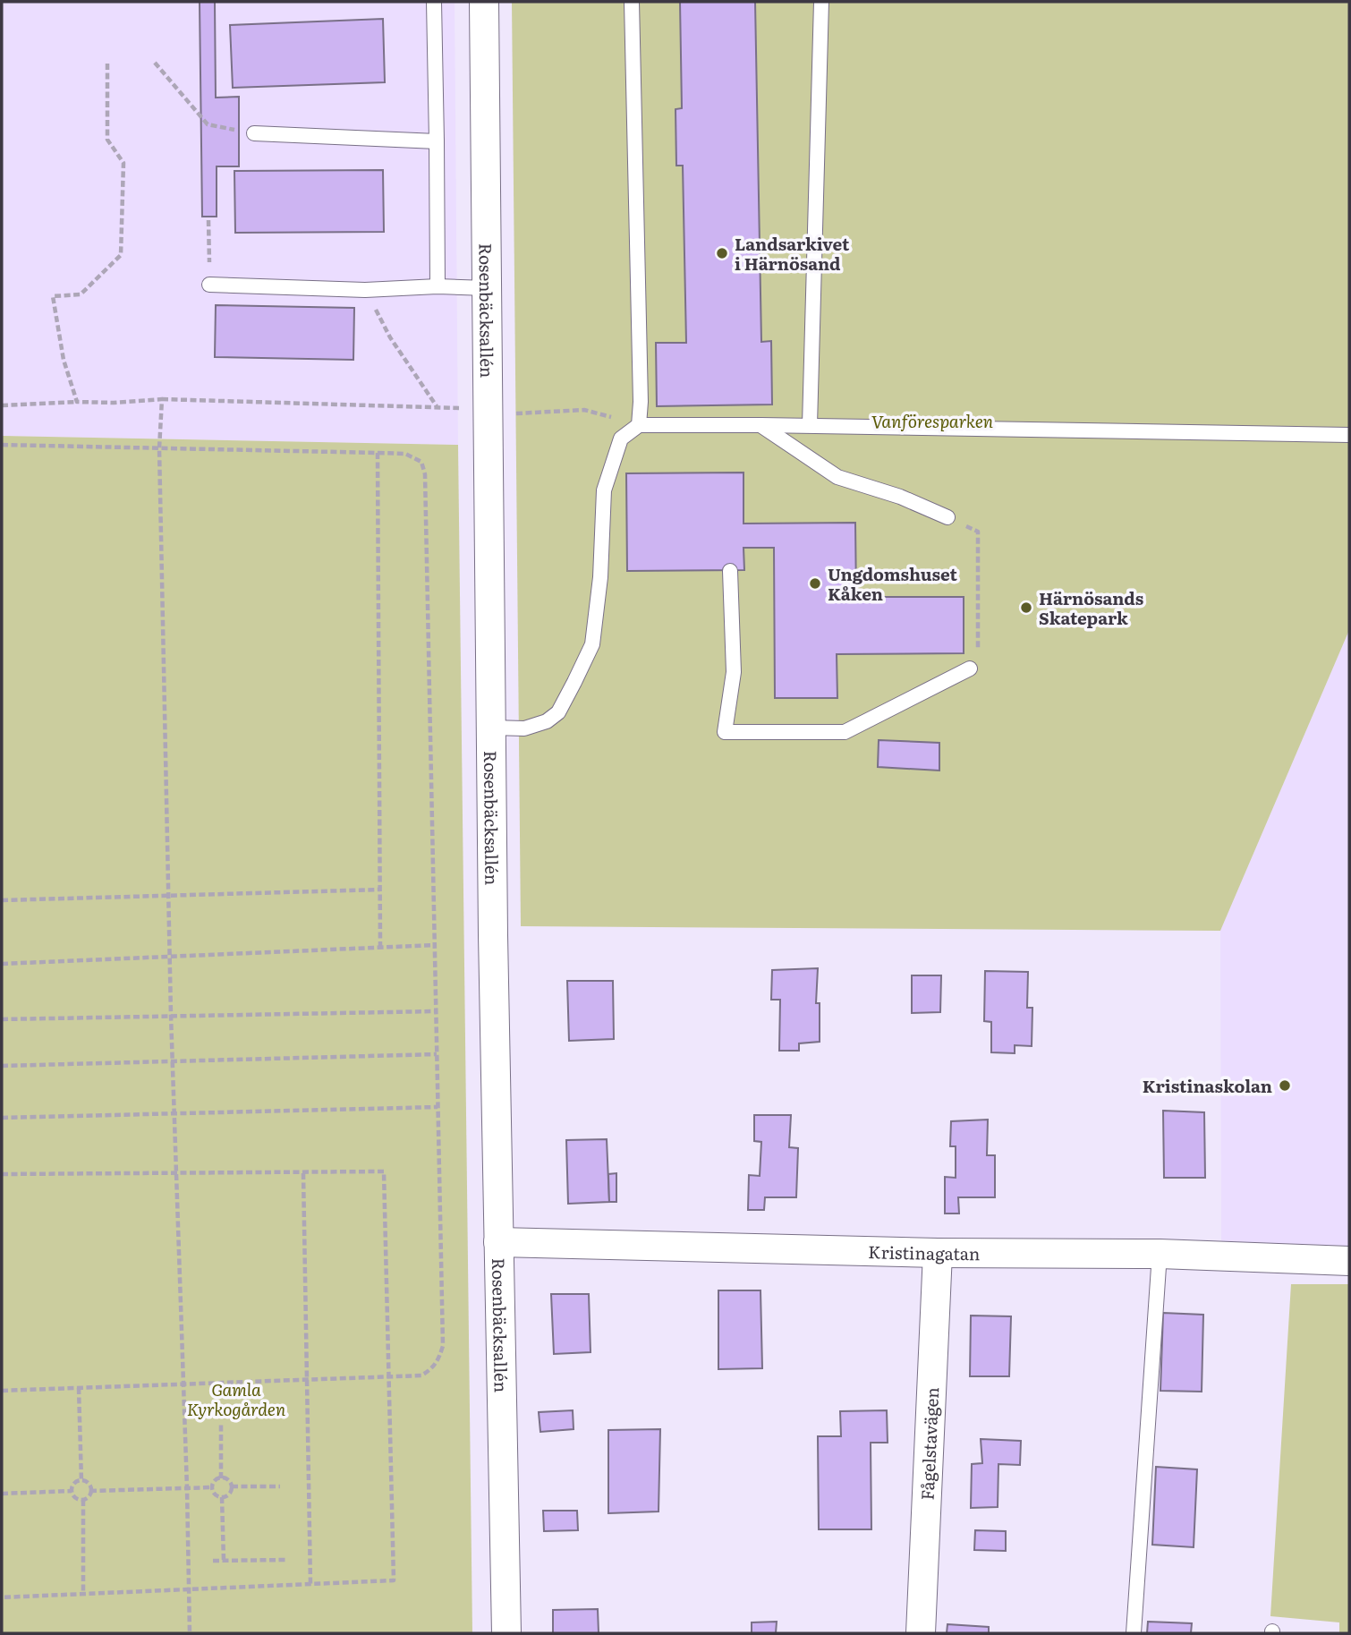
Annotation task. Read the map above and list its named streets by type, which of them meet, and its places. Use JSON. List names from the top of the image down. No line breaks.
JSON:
{"streets":{"street":["Rosenbäcksallén","Kristinagatan","Fågelstavägen"]},"crossings":[["Rosenbäcksallén","Kristinagatan"],["Kristinagatan","Fågelstavägen"]],"parks":["Vanföresparken","Gamla Kyrkogården"],"places":["Landsarkivet i Härnösand","Ungdomshuset Kåken","Härnösands Skatepark","Kristinaskolan"]}
